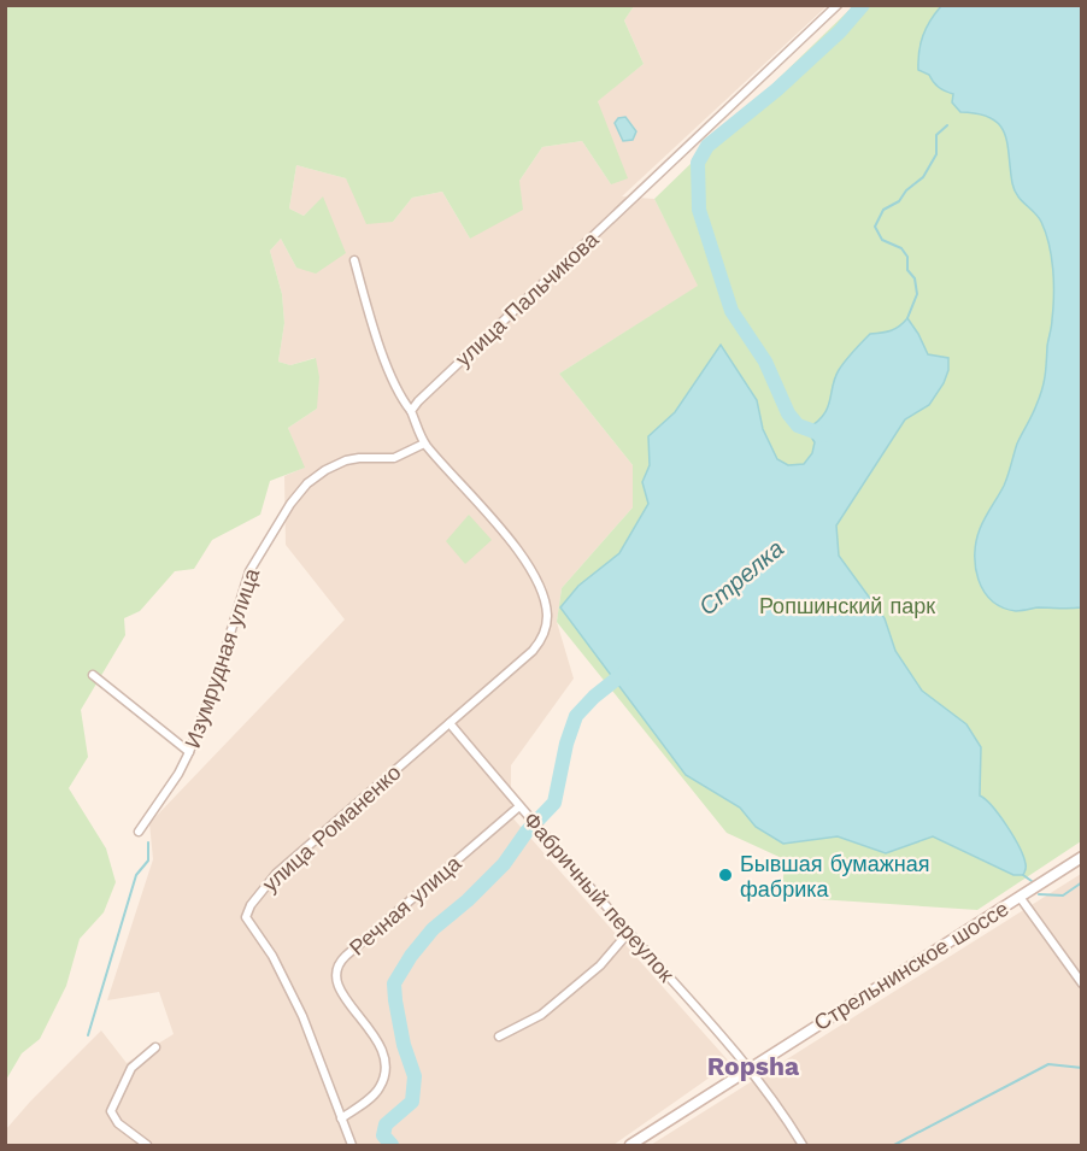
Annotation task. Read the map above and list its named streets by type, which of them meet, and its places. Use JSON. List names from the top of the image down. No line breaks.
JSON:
{"streets":{"main road":["Стрельнинское шоссе"],"street":["улица Пальчикова","Изумрудная улица","улица Романенко","Фабричный переулок","Речная улица"]},"crossings":[["Изумрудная улица","улица Романенко"],["улица Романенко","Фабричный переулок"],["улица Романенко","Речная улица"],["Фабричный переулок","Речная улица"],["Фабричный переулок","Стрельнинское шоссе"]],"districts":["Ropsha"],"water":["Стрелка"],"parks":["Ропшинский парк"],"places":["Бывшая бумажная фабрика"]}
